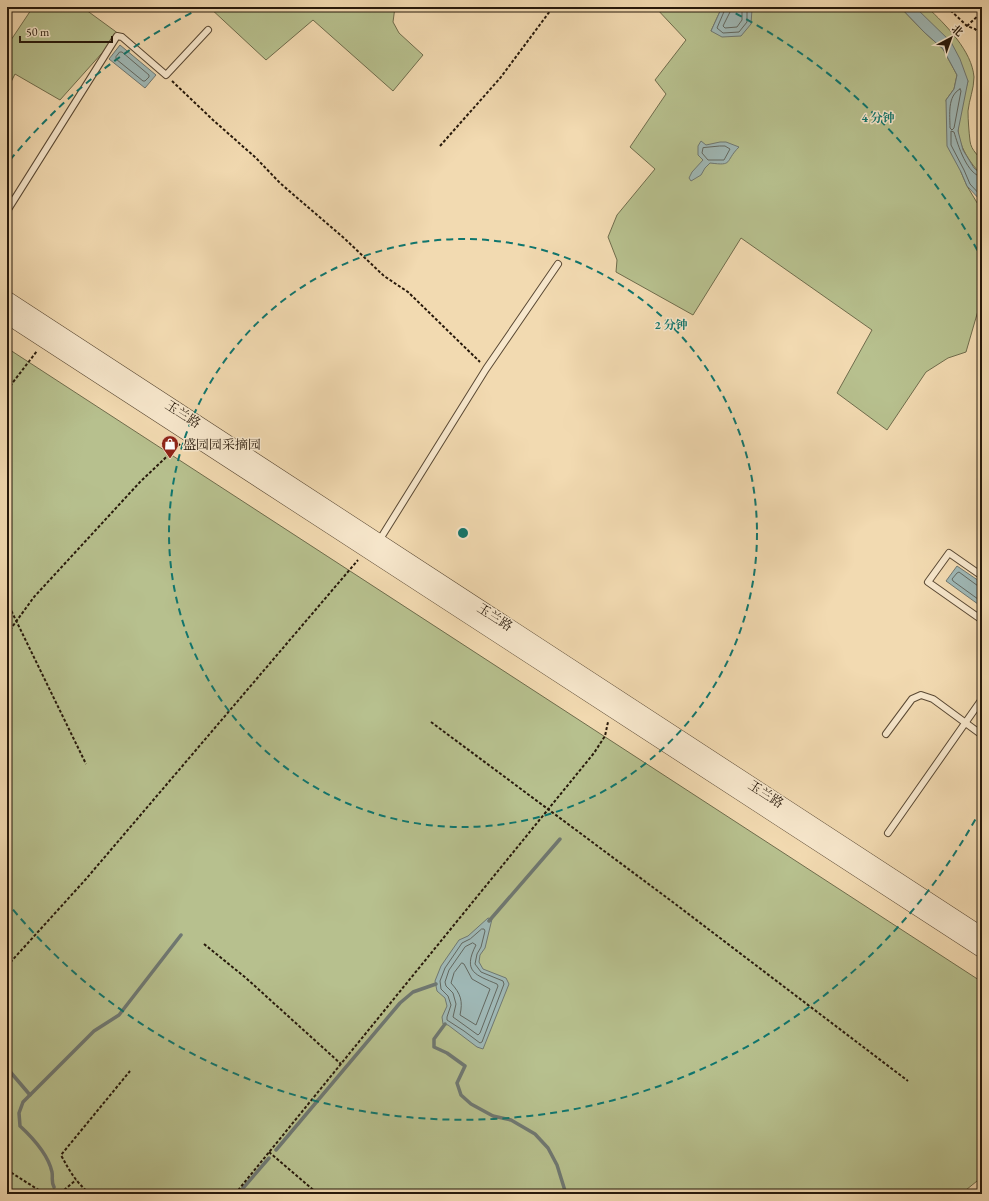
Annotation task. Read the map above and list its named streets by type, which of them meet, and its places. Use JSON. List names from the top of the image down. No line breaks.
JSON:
{"streets":{"street":["玉兰路"]},"places":{"shop":["盛园园采摘园"]},"scale_bar":"50 m","north":"top right","rings":["4 分钟","2 分钟"]}
